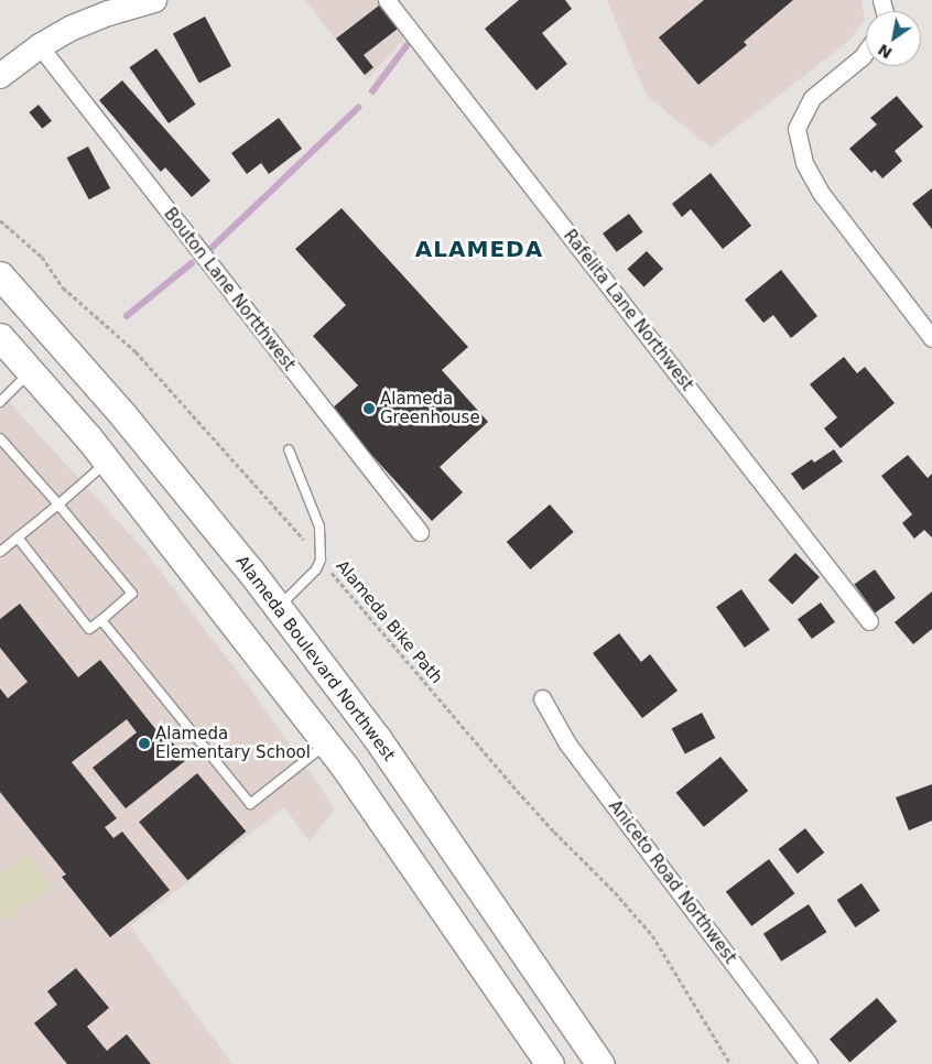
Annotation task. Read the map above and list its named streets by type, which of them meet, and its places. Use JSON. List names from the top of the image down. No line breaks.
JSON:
{"streets":{"main road":["Alameda Boulevard Northwest"],"street":["Bouton Lane Nortthwest","Rafelita Lane Northwest","Aniceto Road Northwest"],"path":["Alameda Bike Path"]},"districts":["ALAMEDA"],"places":["Alameda Greenhouse","Alameda Elementary School"],"north":"bottom left"}
